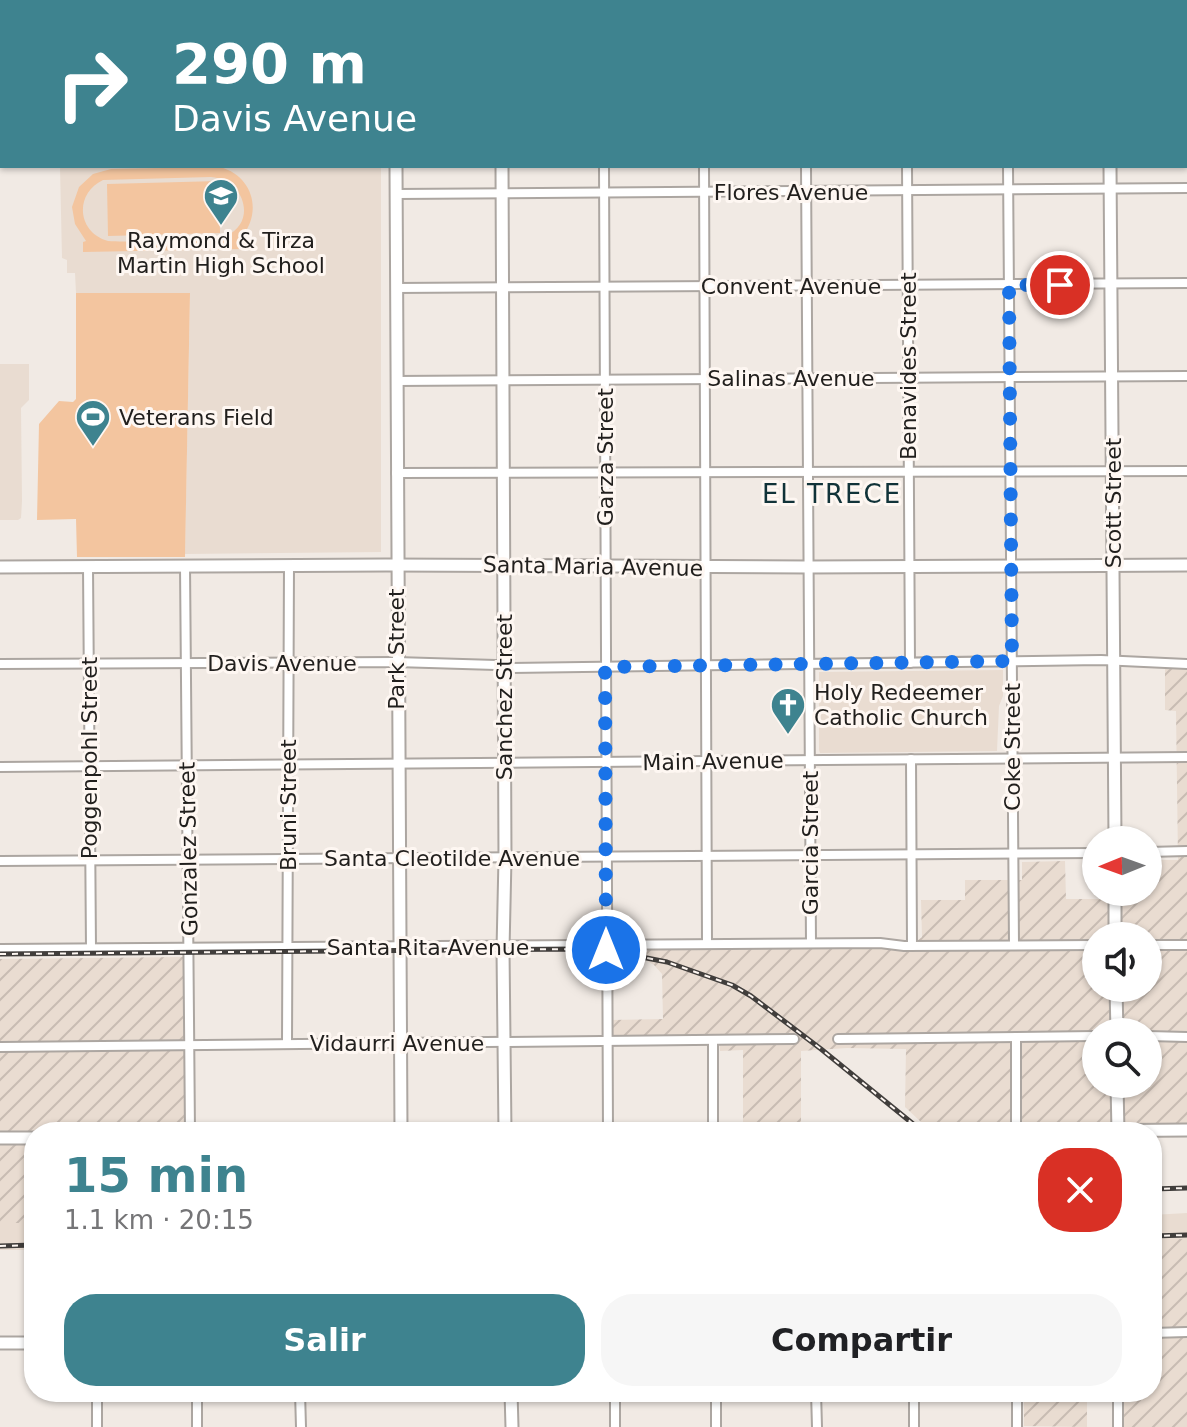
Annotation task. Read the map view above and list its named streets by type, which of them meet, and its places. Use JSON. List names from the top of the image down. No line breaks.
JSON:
{"streets":{"main road":["Scott Street","Santa Maria Avenue","Park Street","Sanchez Street"],"street":["Flores Avenue","Convent Avenue","Benavides Street","Salinas Avenue","Garza Street","Davis Avenue","Coke Street","Poggenpohl Street","Main Avenue","Bruni Street","Garcia Street","Gonzalez Street","Santa Cleotilde Avenue","Santa Rita Avenue","Vidaurri Avenue"]},"crossings":[["Flores Avenue","Benavides Street"],["Flores Avenue","Garza Street"],["Flores Avenue","Scott Street"],["Flores Avenue","Park Street"],["Flores Avenue","Sanchez Street"],["Flores Avenue","Coke Street"],["Flores Avenue","Garcia Street"],["Convent Avenue","Benavides Street"],["Convent Avenue","Garza Street"],["Convent Avenue","Scott Street"],["Convent Avenue","Park Street"],["Convent Avenue","Sanchez Street"],["Convent Avenue","Coke Street"],["Convent Avenue","Garcia Street"],["Benavides Street","Salinas Avenue"],["Benavides Street","Santa Maria Avenue"],["Benavides Street","Davis Avenue"],["Salinas Avenue","Garza Street"],["Salinas Avenue","Scott Street"],["Salinas Avenue","Park Street"],["Salinas Avenue","Sanchez Street"],["Salinas Avenue","Coke Street"],["Salinas Avenue","Garcia Street"],["Garza Street","Santa Maria Avenue"],["Garza Street","Davis Avenue"],["Garza Street","Main Avenue"],["Garza Street","Santa Cleotilde Avenue"],["Garza Street","Santa Rita Avenue"],["Garza Street","Vidaurri Avenue"],["Scott Street","Santa Maria Avenue"],["Scott Street","Davis Avenue"],["Scott Street","Main Avenue"],["Santa Maria Avenue","Park Street"],["Santa Maria Avenue","Sanchez Street"],["Santa Maria Avenue","Coke Street"],["Santa Maria Avenue","Poggenpohl Street"],["Santa Maria Avenue","Bruni Street"],["Santa Maria Avenue","Garcia Street"],["Santa Maria Avenue","Gonzalez Street"],["Park Street","Davis Avenue"],["Park Street","Main Avenue"],["Park Street","Santa Cleotilde Avenue"],["Park Street","Santa Rita Avenue"],["Park Street","Vidaurri Avenue"],["Davis Avenue","Sanchez Street"],["Davis Avenue","Coke Street"],["Davis Avenue","Poggenpohl Street"],["Davis Avenue","Bruni Street"],["Davis Avenue","Garcia Street"],["Davis Avenue","Gonzalez Street"],["Sanchez Street","Main Avenue"],["Sanchez Street","Santa Cleotilde Avenue"],["Sanchez Street","Santa Rita Avenue"],["Sanchez Street","Vidaurri Avenue"],["Coke Street","Main Avenue"],["Coke Street","Santa Cleotilde Avenue"],["Coke Street","Santa Rita Avenue"],["Poggenpohl Street","Main Avenue"],["Poggenpohl Street","Santa Cleotilde Avenue"],["Poggenpohl Street","Santa Rita Avenue"],["Main Avenue","Bruni Street"],["Main Avenue","Garcia Street"],["Main Avenue","Gonzalez Street"],["Bruni Street","Santa Cleotilde Avenue"],["Bruni Street","Santa Rita Avenue"],["Bruni Street","Vidaurri Avenue"],["Garcia Street","Santa Cleotilde Avenue"],["Garcia Street","Santa Rita Avenue"],["Gonzalez Street","Santa Cleotilde Avenue"],["Gonzalez Street","Santa Rita Avenue"],["Gonzalez Street","Vidaurri Avenue"]],"districts":["EL TRECE"],"places":{"school or university":["Raymond & Tirza Martin High School"],"sports":["Veterans Field"],"church":["Holy Redeemer Catholic Church"]},"north":"left","page":{"turn":["290 m","Davis Avenue"],"heading":["15 min","1.1 km · 20:15"],"buttons":["Salir","Compartir"]}}
